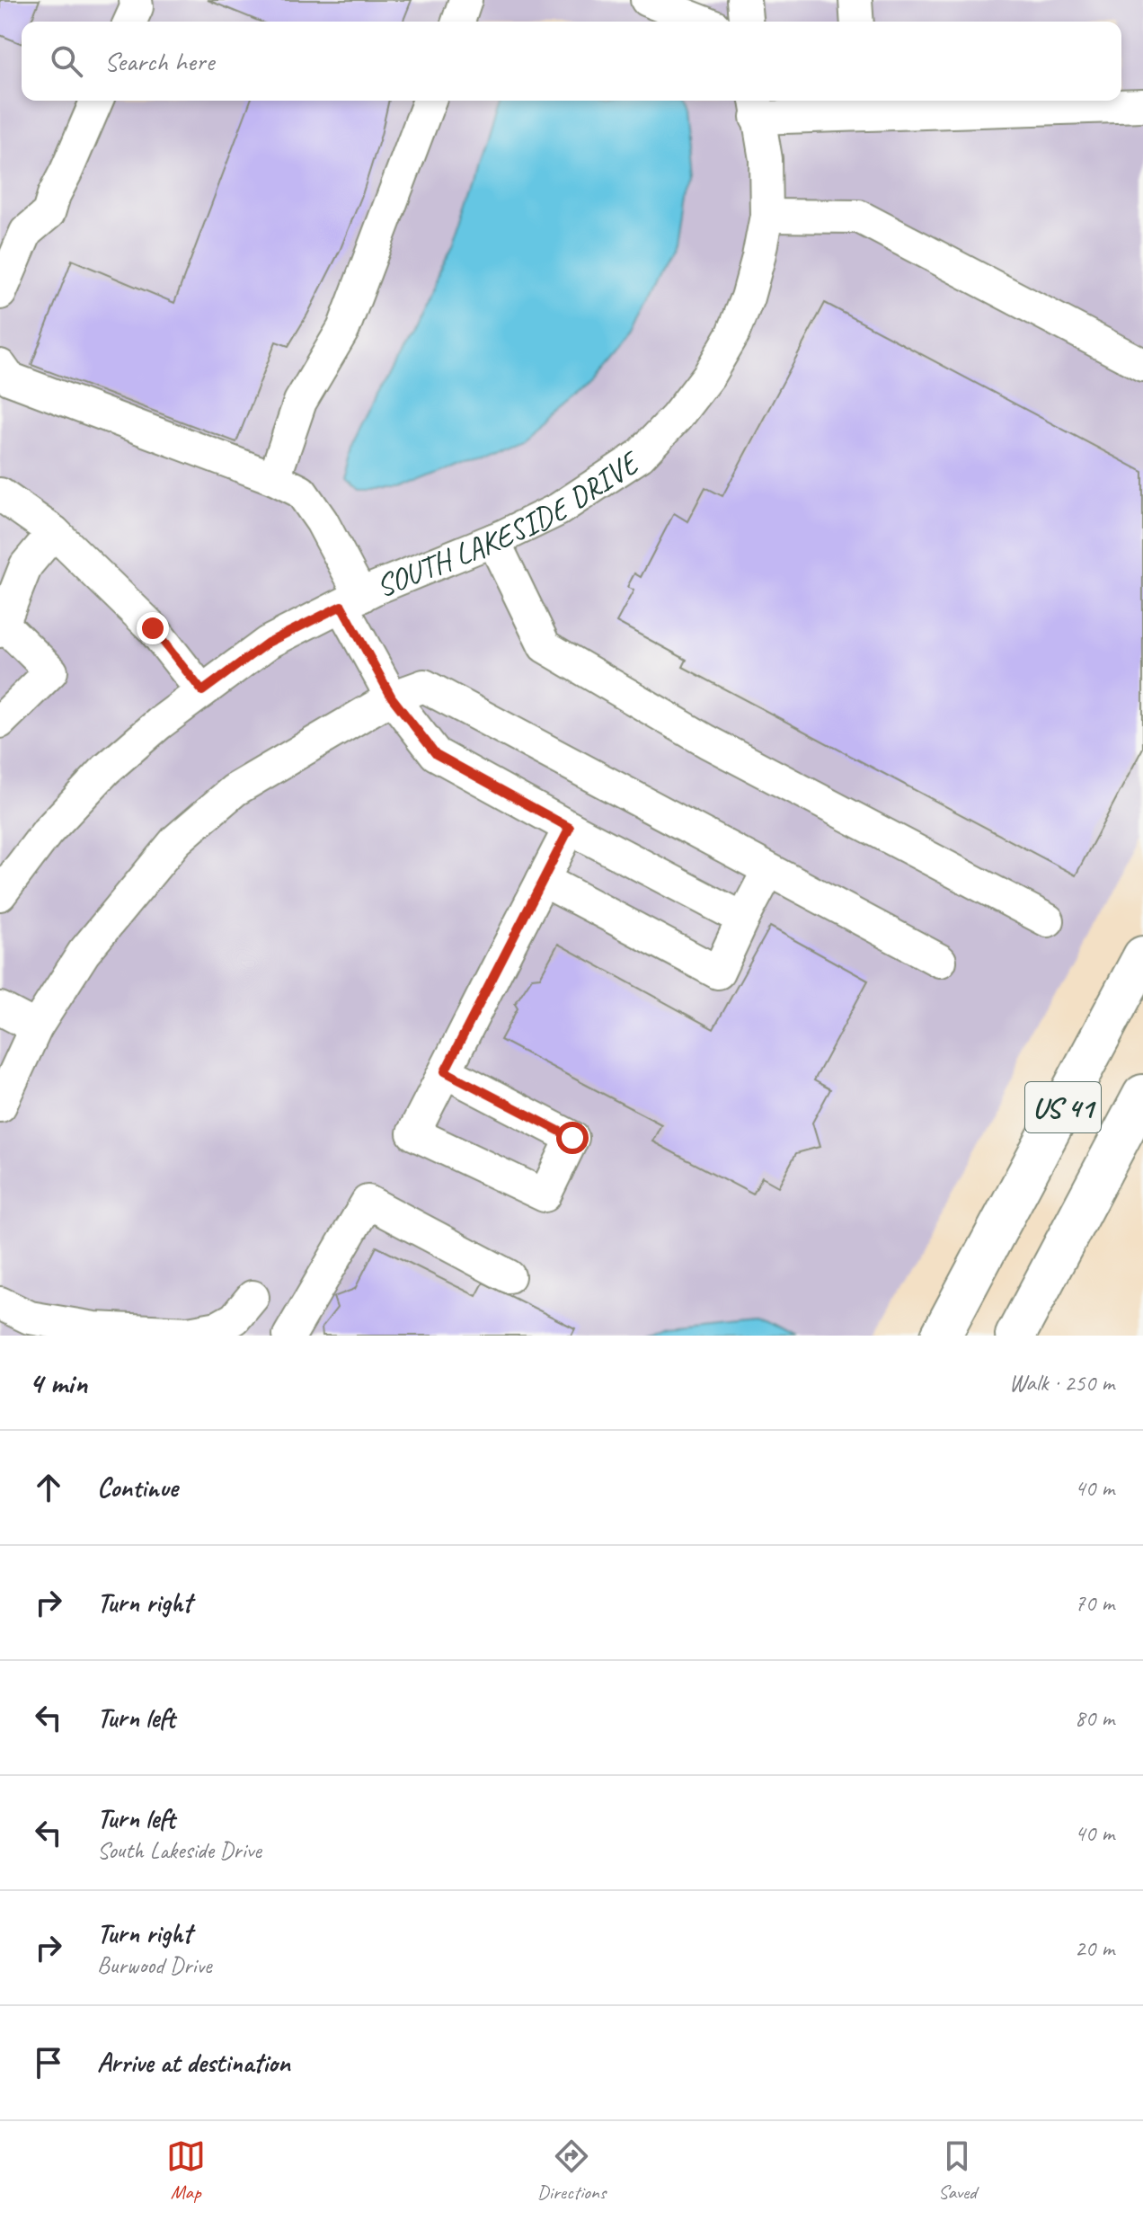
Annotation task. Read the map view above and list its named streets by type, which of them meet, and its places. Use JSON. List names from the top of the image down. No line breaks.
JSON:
{"streets":{"highway":["US 41"],"street":["SOUTH LAKESIDE DRIVE"]},"page":{"search":"Search here","heading":["4 min","Walk · 250 m"],"list":[["Continue","40 m"],["Turn right","70 m"],["Turn left","80 m"],["Turn left","South Lakeside Drive","40 m"],["Turn right","Burwood Drive","20 m"],"Arrive at destination"],"nav":["Map","Directions","Saved"]}}
